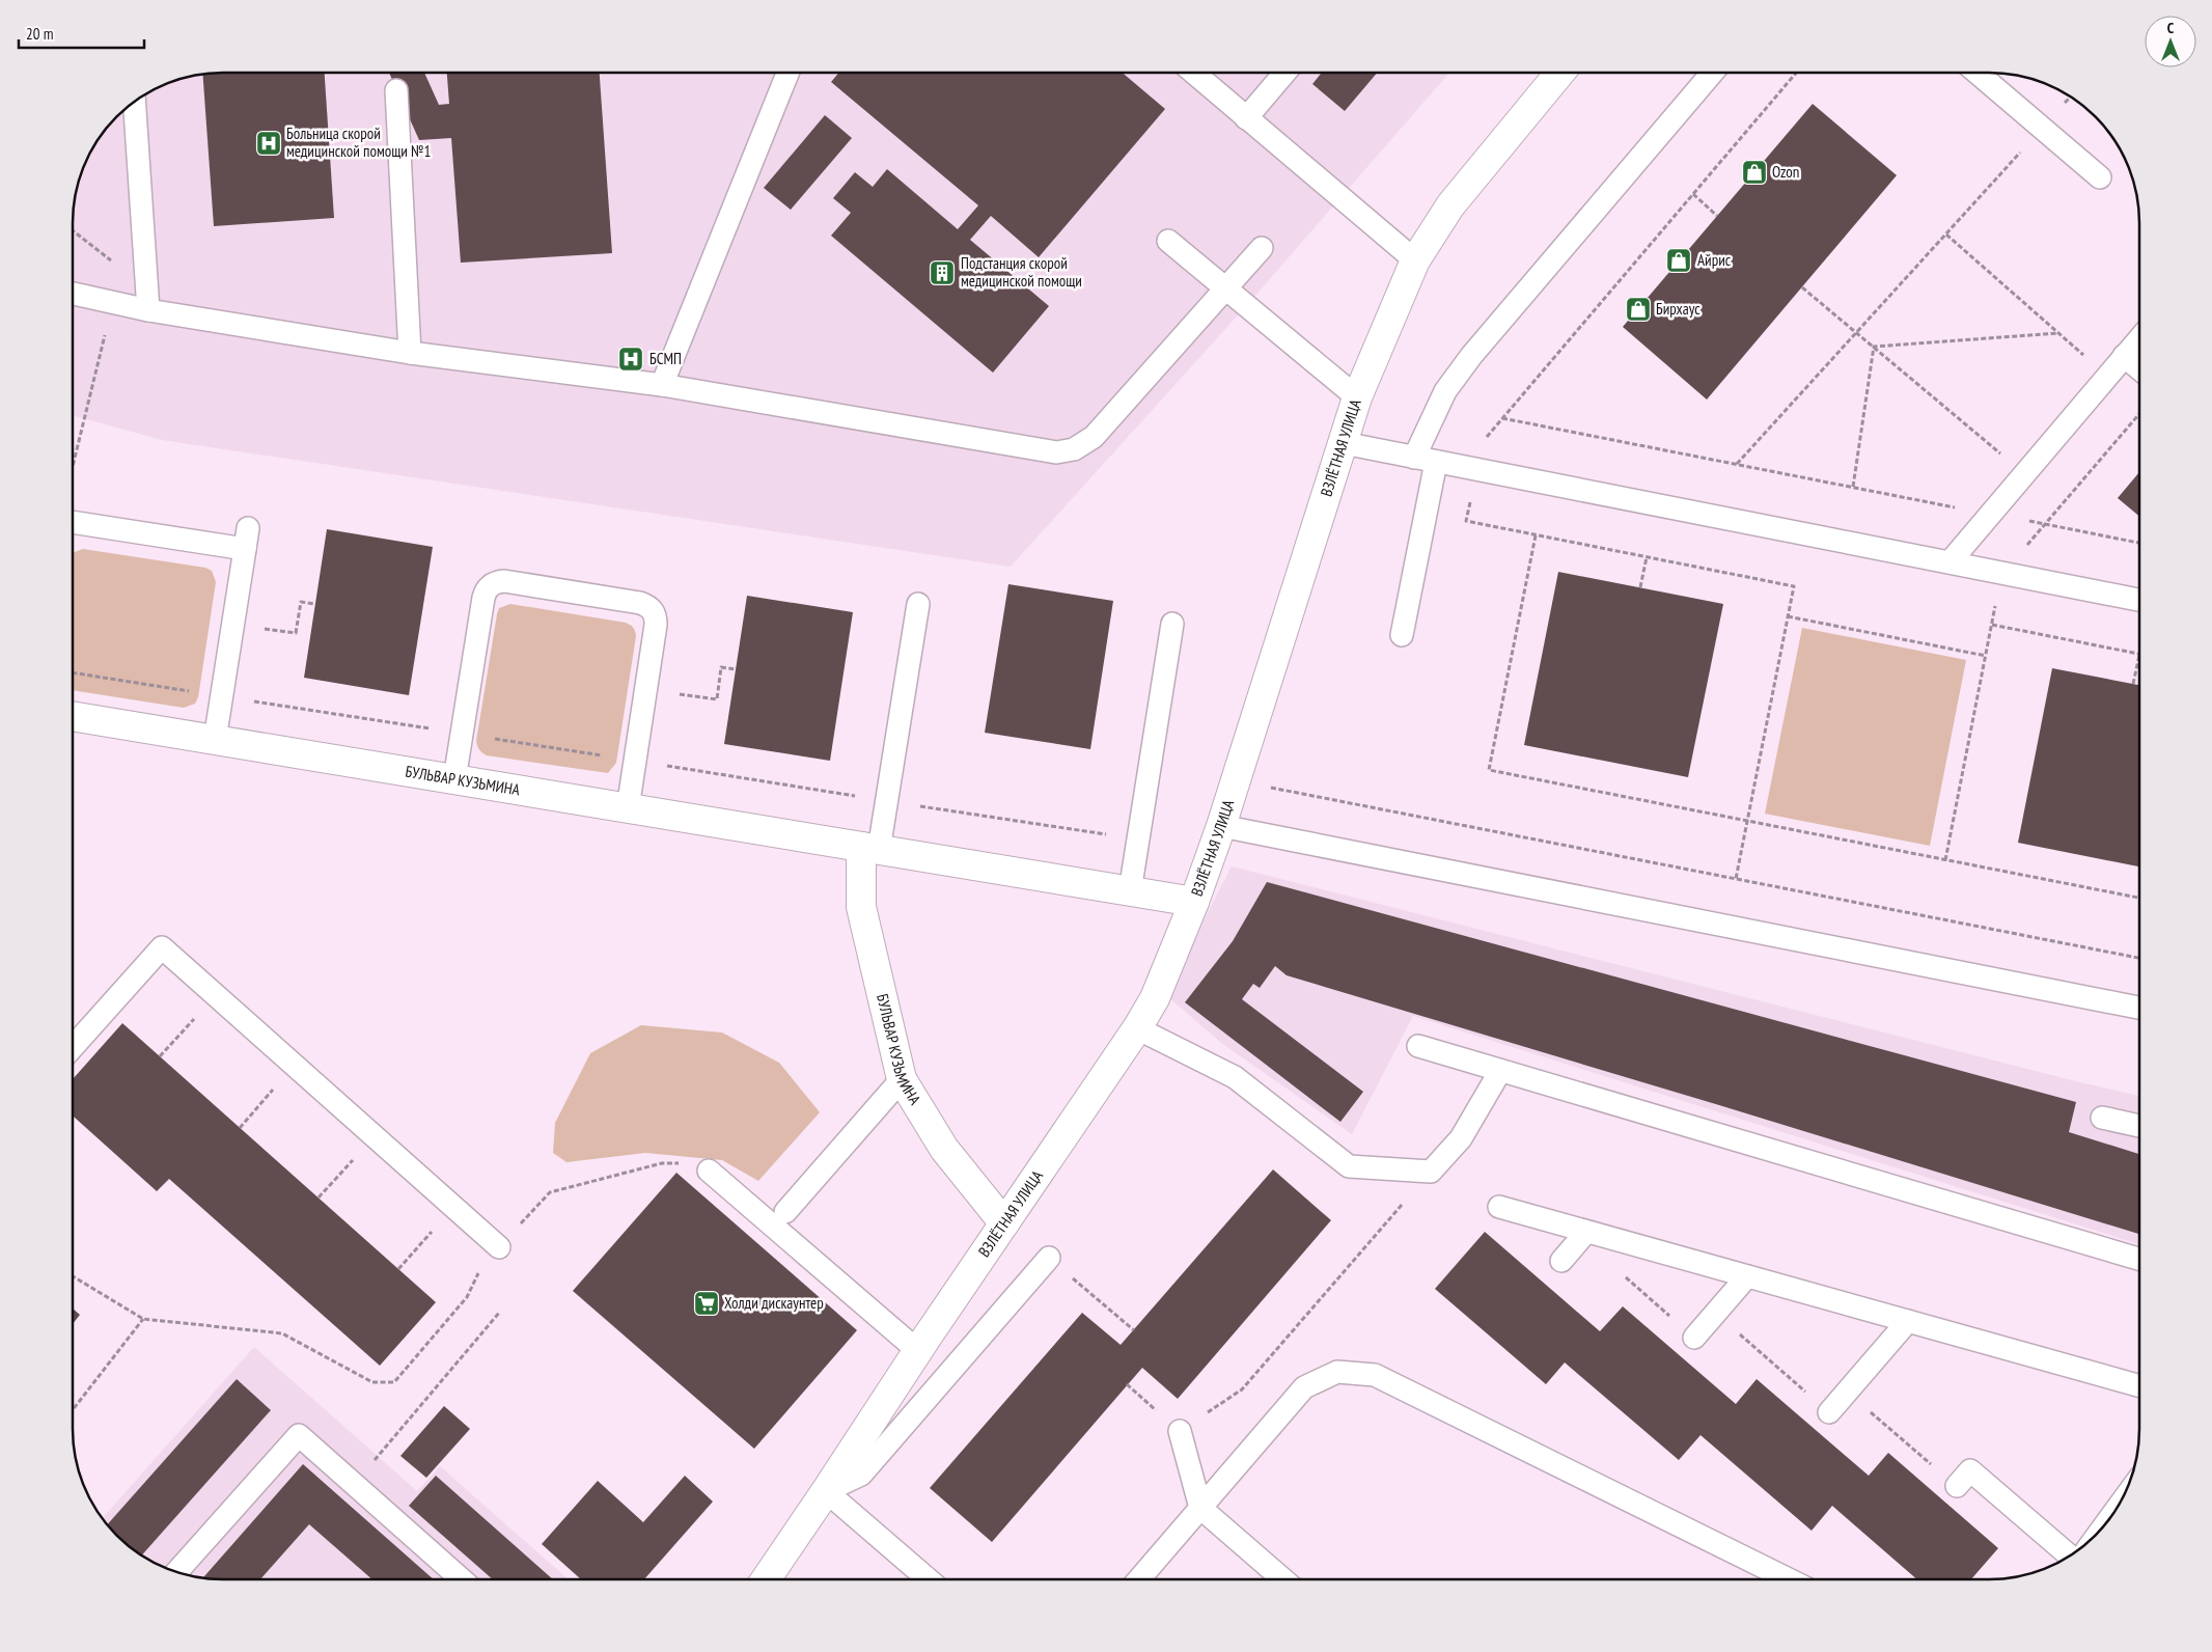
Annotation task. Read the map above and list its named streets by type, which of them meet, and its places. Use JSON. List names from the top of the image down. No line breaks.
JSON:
{"streets":{"street":["ВЗЛЁТНАЯ УЛИЦА","БУЛЬВАР КУЗЬМИНА"]},"crossings":[["ВЗЛЁТНАЯ УЛИЦА","БУЛЬВАР КУЗЬМИНА"]],"places":{"hospital":["Больница скорой медицинской помощи №1","БСМП"],"shop":["Ozon","Айрис","Бирхаус"],"building":["Подстанция скорой медицинской помощи"],"supermarket":["Холди дискаунтер"]},"scale_bar":"20 m","north":"top"}
